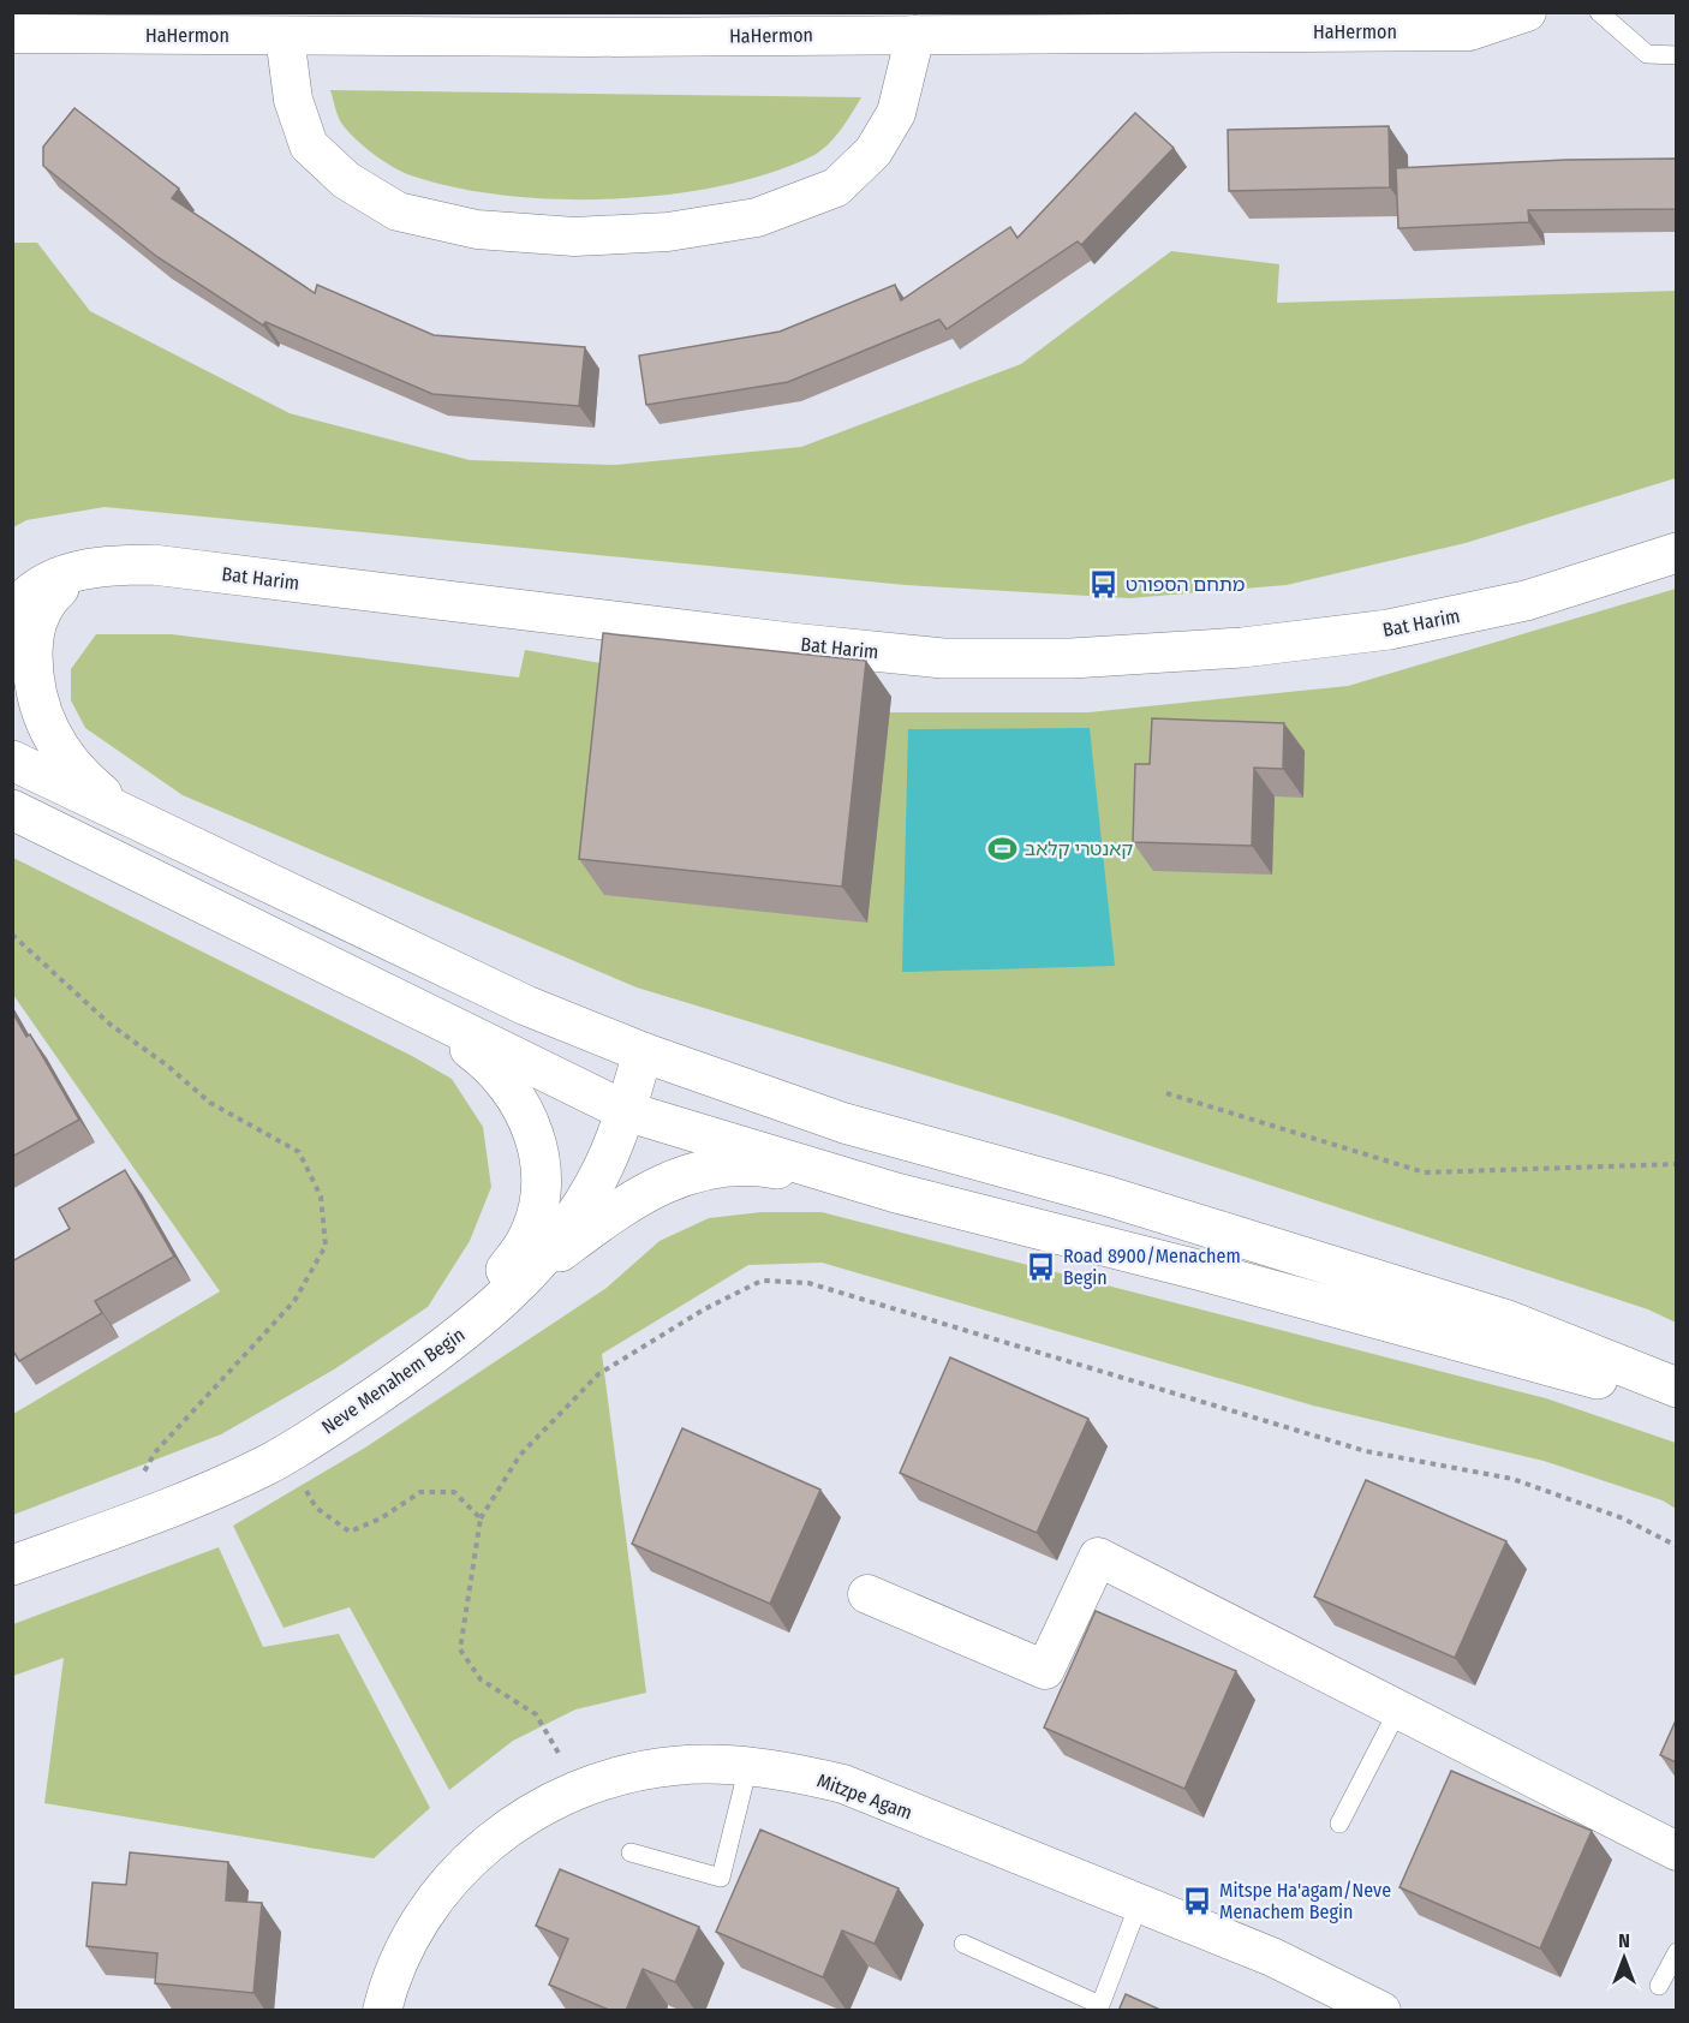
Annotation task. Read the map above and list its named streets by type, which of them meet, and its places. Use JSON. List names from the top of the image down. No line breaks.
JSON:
{"streets":{"main road":["Bat Harim","Neve Menahem Begin"],"street":["HaHermon","Mitzpe Agam"]},"places":{"bus stop":["מתחם הספורט","Road 8900/Menachem Begin","Mitspe Ha'agam/Neve Menachem Begin"],"sports":["קאנטרי קלאב"]},"north":"top"}
